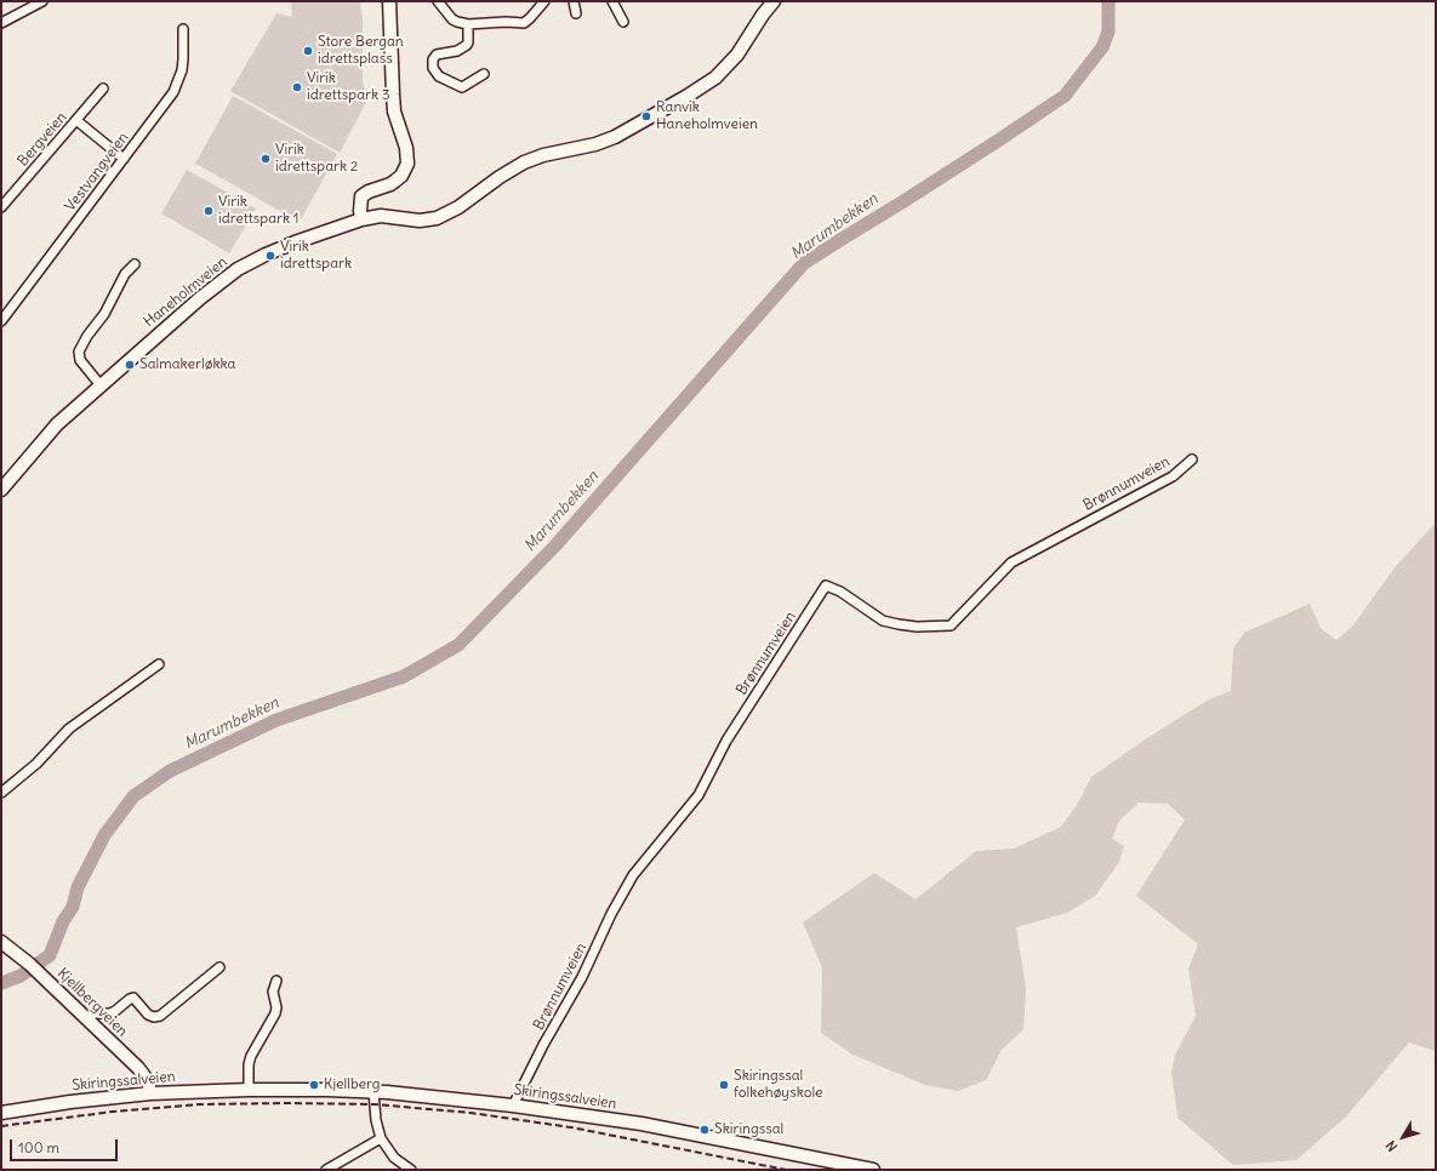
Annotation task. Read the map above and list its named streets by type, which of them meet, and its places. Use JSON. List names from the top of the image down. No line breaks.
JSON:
{"streets":{"main road":["Haneholmveien","Kjellbergveien","Skiringssalveien"],"street":["Bergveien","Vestvangveien","Brønnumveien"]},"crossings":[["Brønnumveien","Skiringssalveien"],["Kjellbergveien","Skiringssalveien"]],"water":["Marumbekken"],"places":["Store Bergan idrettsplass","Virik idrettspark 3","Ranvik Haneholmveien","Virik idrettspark 2","Virik idrettspark 1","Virik idrettspark","Salmakerløkka","Kjellberg","Skiringssal folkehøyskole","Skiringssal"],"scale_bar":"100 m","north":"bottom left"}
